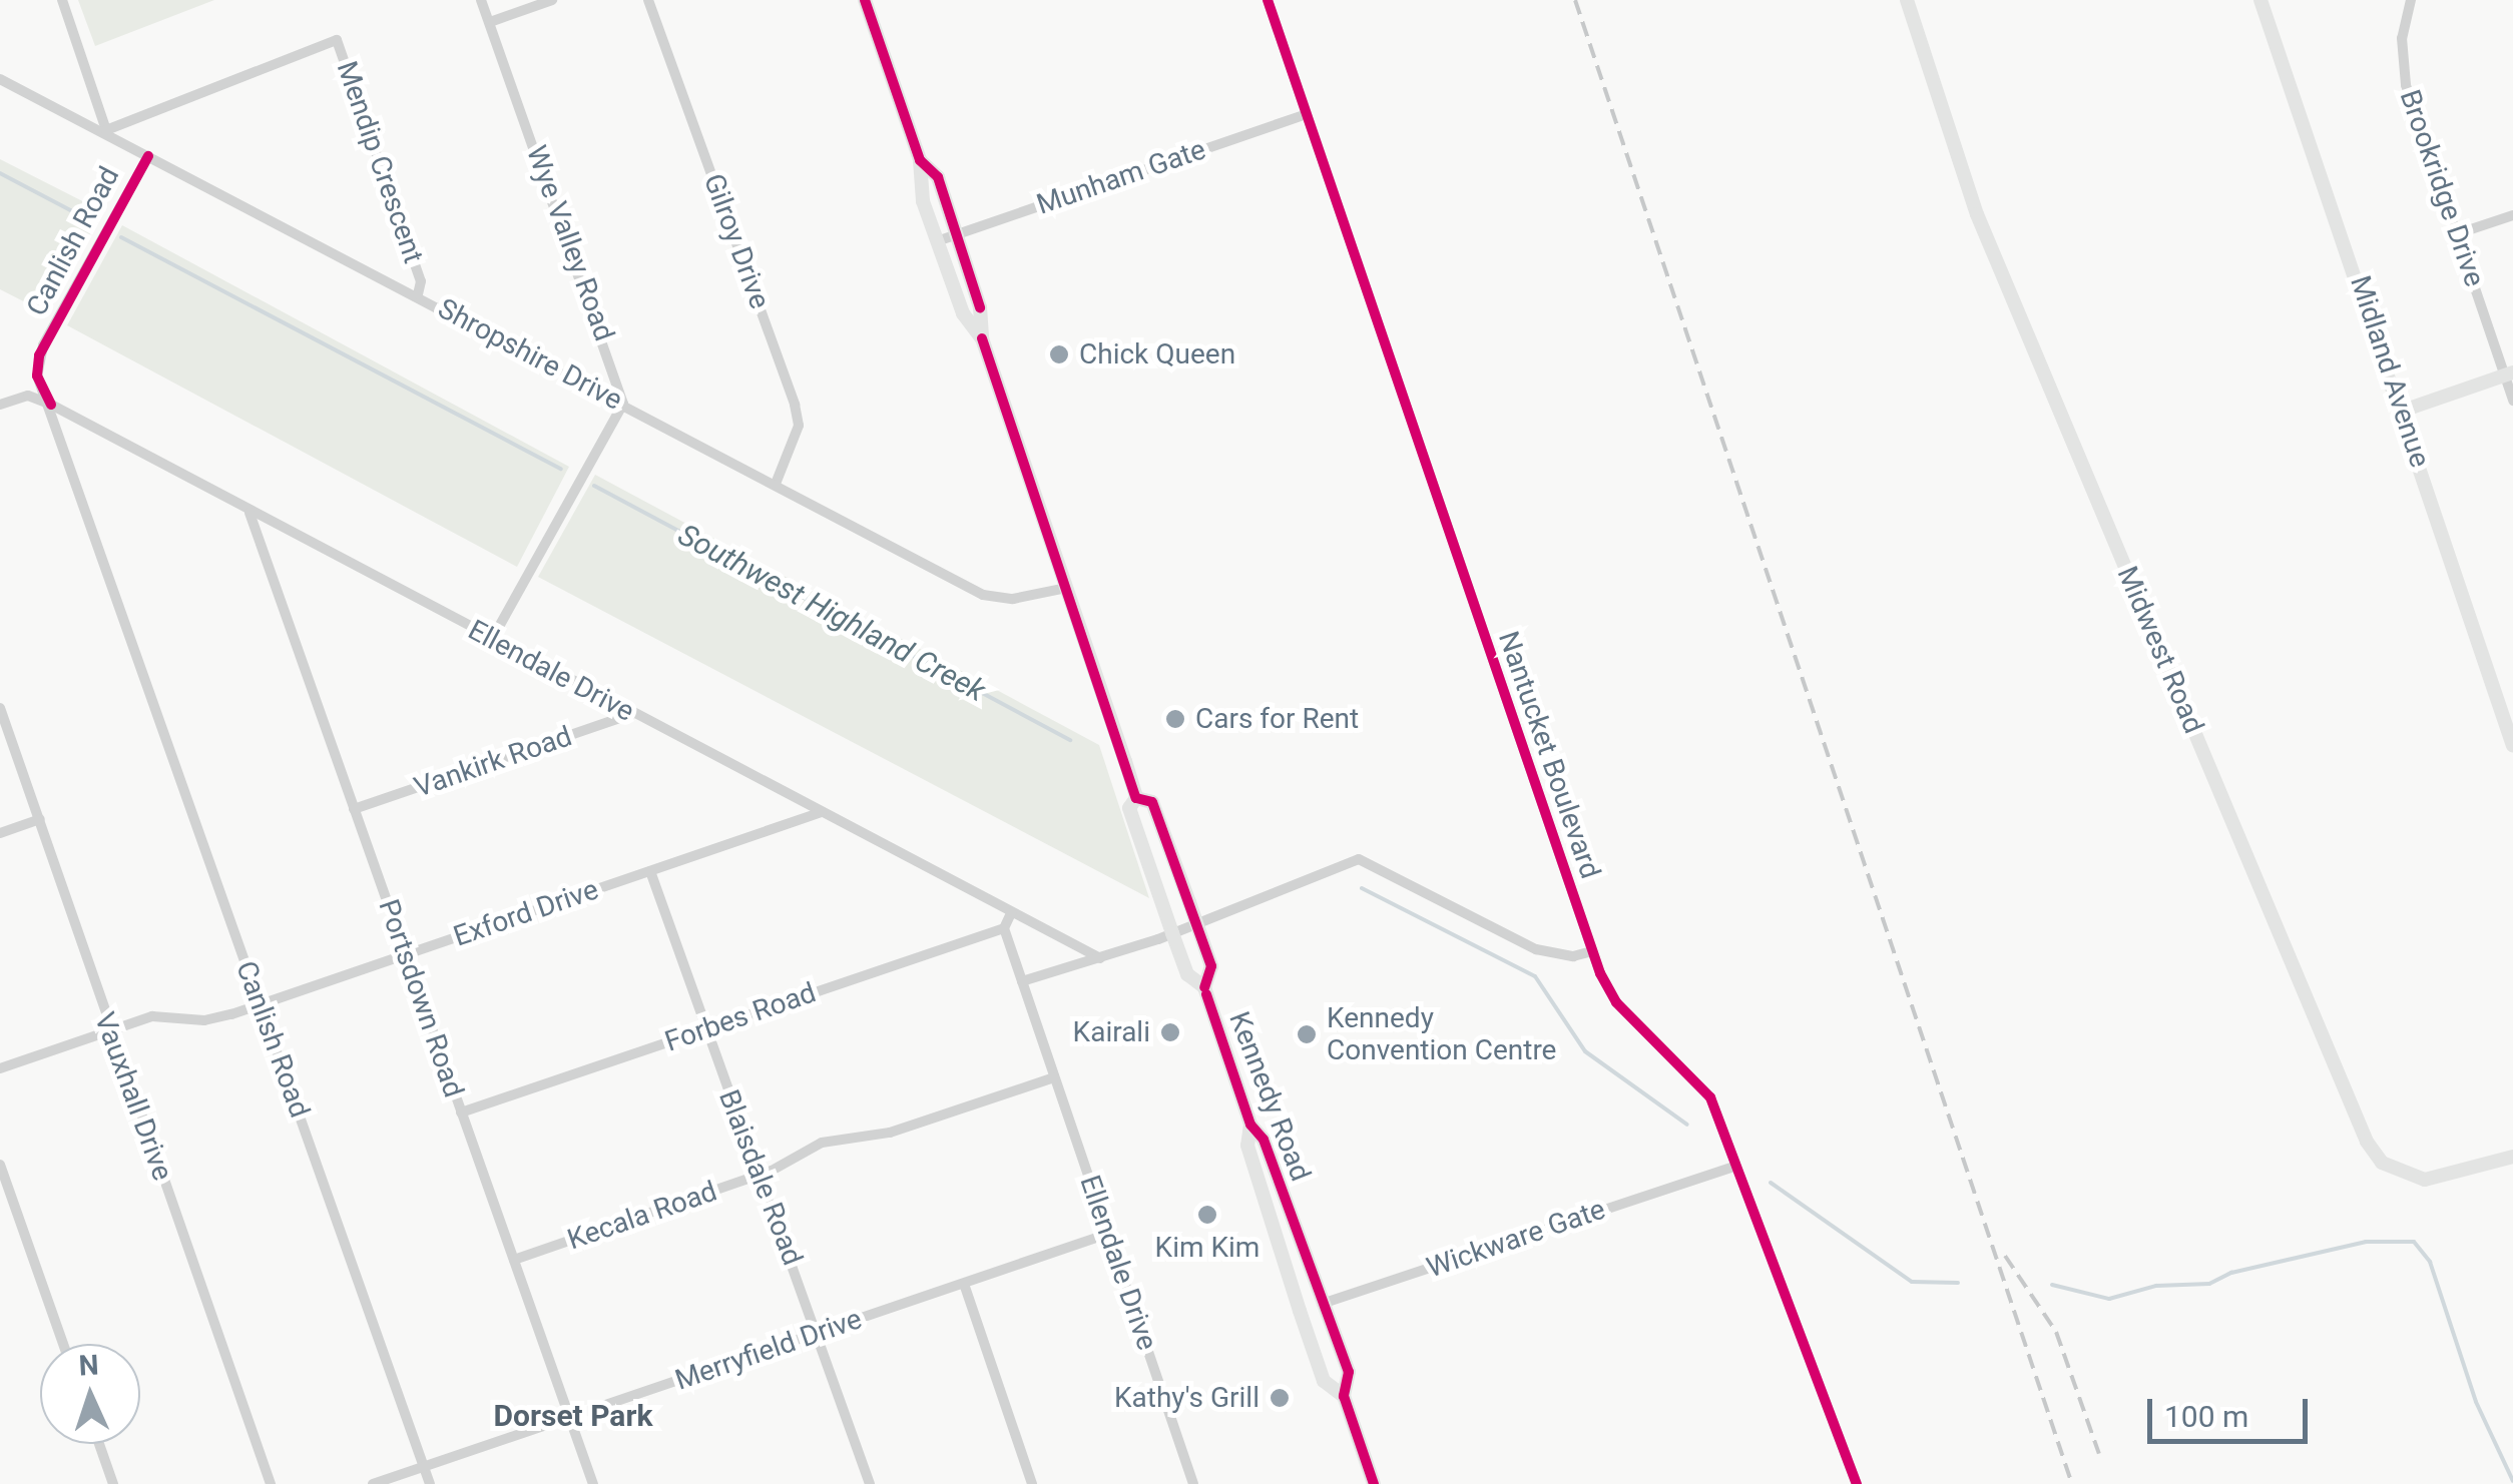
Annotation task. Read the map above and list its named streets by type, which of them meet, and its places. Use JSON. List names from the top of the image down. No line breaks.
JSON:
{"streets":{"main road":["Midland Avenue","Midwest Road","Kennedy Road","Wickware Gate"],"street":["Mendip Crescent","Munham Gate","Brookridge Drive","Canlish Road","Gilroy Drive","Wye Valley Road","Shropshire Drive","Ellendale Drive","Nantucket Boulevard","Vankirk Road","Exford Drive","Portsdown Road","Forbes Road","Vauxhall Drive","Blaisdale Road","Kecala Road","Merryfield Drive"]},"crossings":[["Mendip Crescent","Shropshire Drive"],["Munham Gate","Nantucket Boulevard"],["Munham Gate","Kennedy Road"],["Canlish Road","Shropshire Drive"],["Canlish Road","Ellendale Drive"],["Canlish Road","Exford Drive"],["Canlish Road","Merryfield Drive"],["Gilroy Drive","Shropshire Drive"],["Wye Valley Road","Shropshire Drive"],["Shropshire Drive","Kennedy Road"],["Ellendale Drive","Vankirk Road"],["Ellendale Drive","Exford Drive"],["Ellendale Drive","Portsdown Road"],["Ellendale Drive","Forbes Road"],["Ellendale Drive","Kecala Road"],["Ellendale Drive","Merryfield Drive"],["Nantucket Boulevard","Wickware Gate"],["Vankirk Road","Portsdown Road"],["Exford Drive","Portsdown Road"],["Exford Drive","Vauxhall Drive"],["Exford Drive","Blaisdale Road"],["Portsdown Road","Forbes Road"],["Portsdown Road","Kecala Road"],["Portsdown Road","Merryfield Drive"],["Forbes Road","Blaisdale Road"],["Kennedy Road","Wickware Gate"],["Blaisdale Road","Kecala Road"],["Blaisdale Road","Merryfield Drive"]],"districts":["Dorset Park"],"water":["Southwest Highland Creek"],"places":["Chick Queen","Cars for Rent","Kairali","Kennedy Convention Centre","Kim Kim","Kathy's Grill"],"scale_bar":"100 m","north":"top"}
